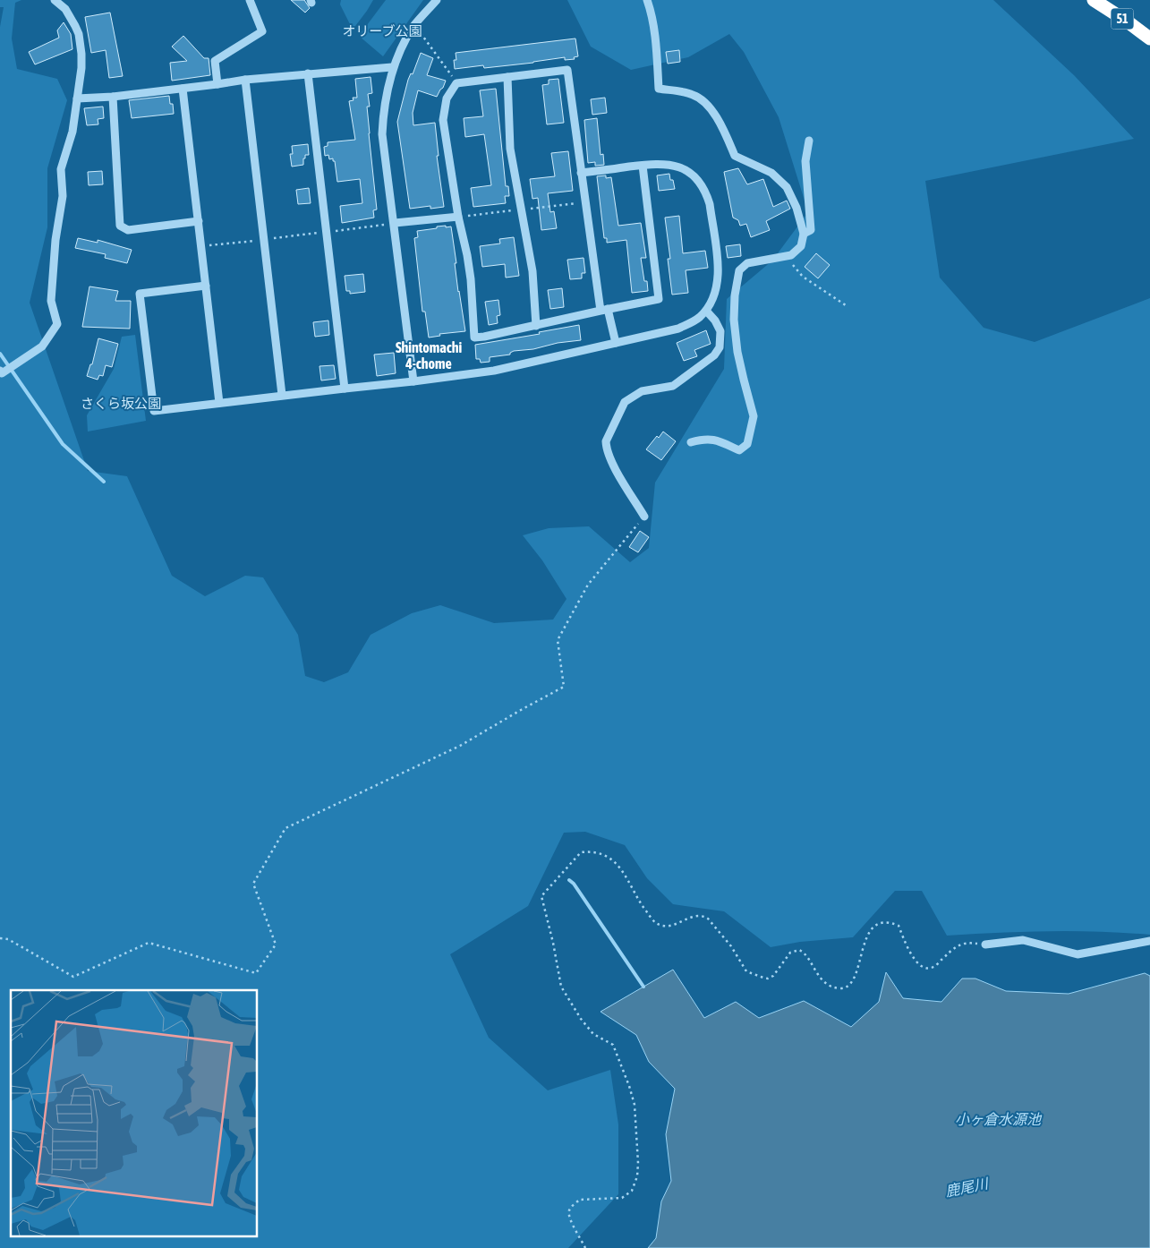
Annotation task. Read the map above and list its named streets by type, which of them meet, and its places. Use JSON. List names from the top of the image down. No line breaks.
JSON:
{"streets":{"highway":["51"]},"districts":["Shintomachi 4-chome"],"water":["小ヶ倉水源池","鹿尾川"],"parks":["オリーブ公園","さくら坂公園"]}
